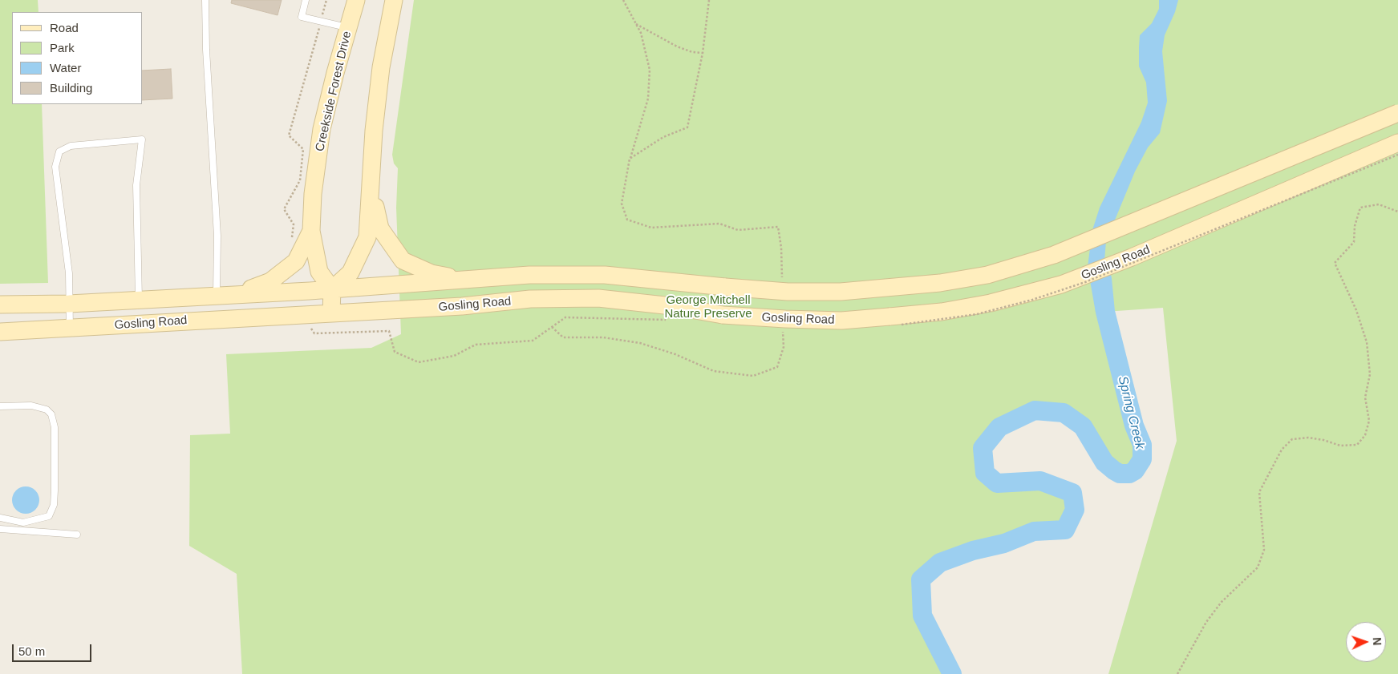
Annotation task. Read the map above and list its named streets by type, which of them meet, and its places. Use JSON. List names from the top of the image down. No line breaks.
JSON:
{"streets":{"main road":["Creekside Forest Drive","Gosling Road"]},"crossings":[["Creekside Forest Drive","Gosling Road"]],"water":["Spring Creek"],"parks":["George Mitchell Nature Preserve"],"legend":["Road","Park","Water","Building"],"scale_bar":"50 m","north":"right"}
